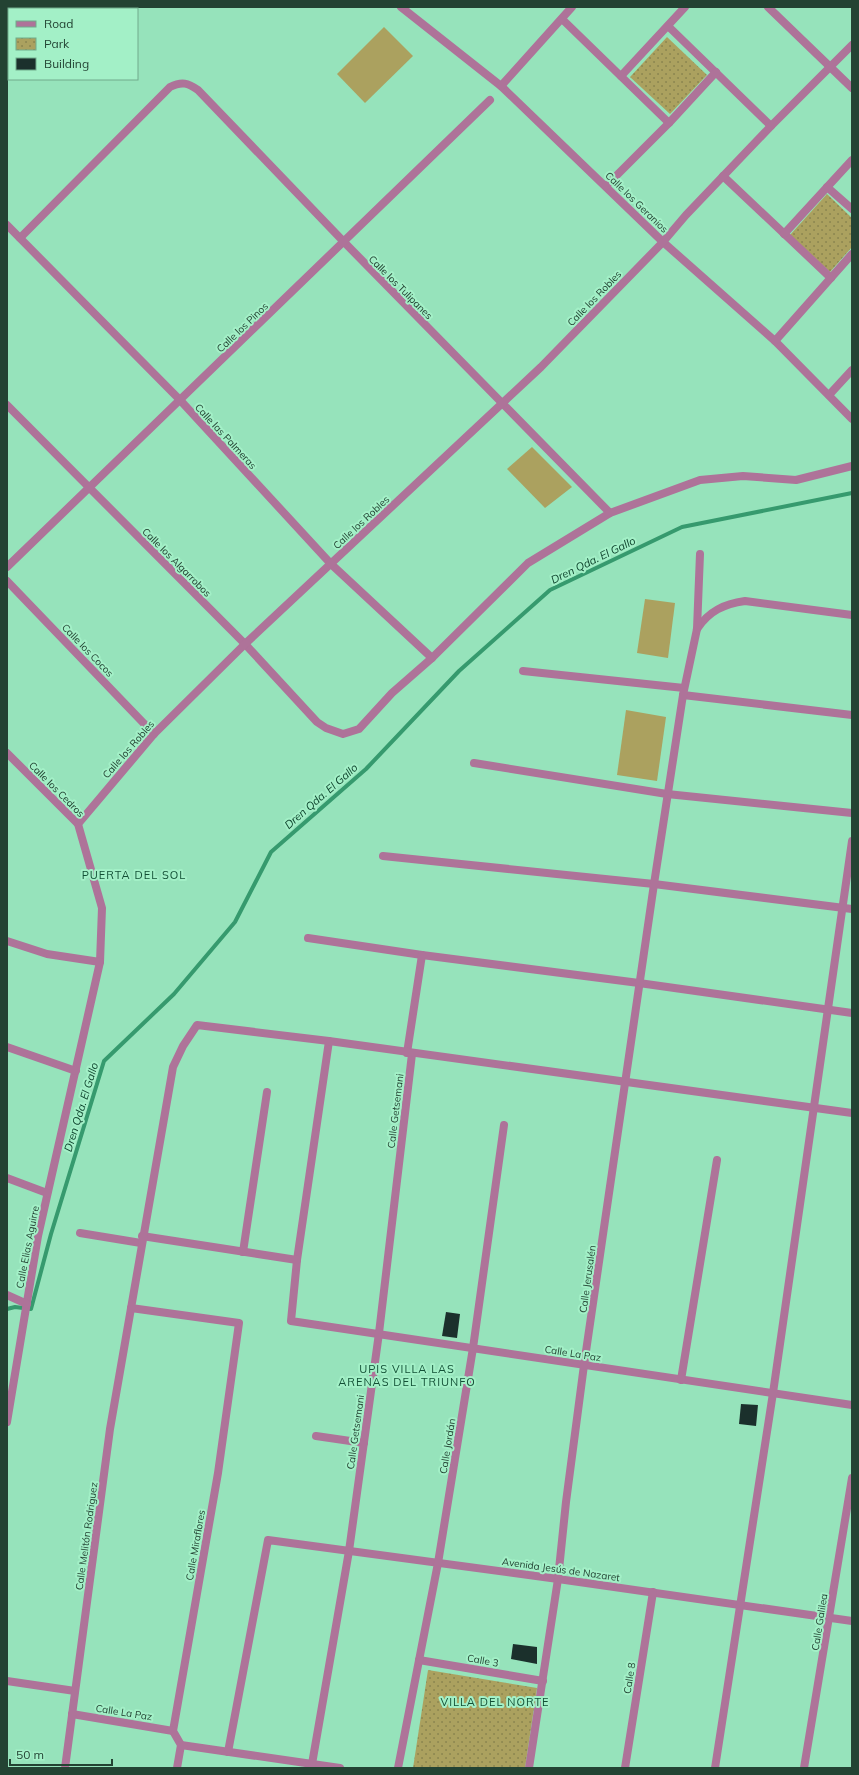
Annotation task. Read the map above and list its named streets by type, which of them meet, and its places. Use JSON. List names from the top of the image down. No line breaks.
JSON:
{"streets":{"street":["Calle los Geranios","Calle los Tulipanes","Calle los Robles","Calle los Pinos","Calle las Palmeras","Calle los Algarrobos","Calle los Cocos","Calle los Cedros","Calle Getsemani","Calle Elias Aguirre","Calle Jerusalén","Calle La Paz","Calle Jordán","Calle Melitón Rodriguez","Calle Miraflores","Avenida Jesús de Nazaret","Calle Galilea","Calle 3","Calle 8"]},"crossings":[["Calle los Geranios","Calle los Robles"],["Calle los Tulipanes","Calle los Robles"],["Calle los Tulipanes","Calle los Pinos"],["Calle los Tulipanes","Calle las Palmeras"],["Calle los Robles","Calle las Palmeras"],["Calle los Robles","Calle los Algarrobos"],["Calle los Robles","Calle los Cocos"],["Calle los Robles","Calle los Cedros"],["Calle los Pinos","Calle las Palmeras"],["Calle los Pinos","Calle los Algarrobos"],["Calle las Palmeras","Calle los Algarrobos"],["Calle los Cedros","Calle Elias Aguirre"],["Calle Getsemani","Calle La Paz"],["Calle Getsemani","Avenida Jesús de Nazaret"],["Calle Jerusalén","Calle La Paz"],["Calle Jerusalén","Avenida Jesús de Nazaret"],["Calle Jerusalén","Calle 3"],["Calle La Paz","Calle Jordán"],["Calle La Paz","Calle Melitón Rodriguez"],["Calle La Paz","Calle Miraflores"],["Calle Jordán","Avenida Jesús de Nazaret"],["Calle Jordán","Calle 3"],["Calle Melitón Rodriguez","Calle Miraflores"],["Avenida Jesús de Nazaret","Calle Galilea"],["Avenida Jesús de Nazaret","Calle 8"]],"districts":["PUERTA DEL SOL","UPIS VILLA LAS ARENAS DEL TRIUNFO","VILLA DEL NORTE"],"water":["Dren Qda. El Gallo"],"legend":["Road","Park","Building"],"scale_bar":"50 m"}
